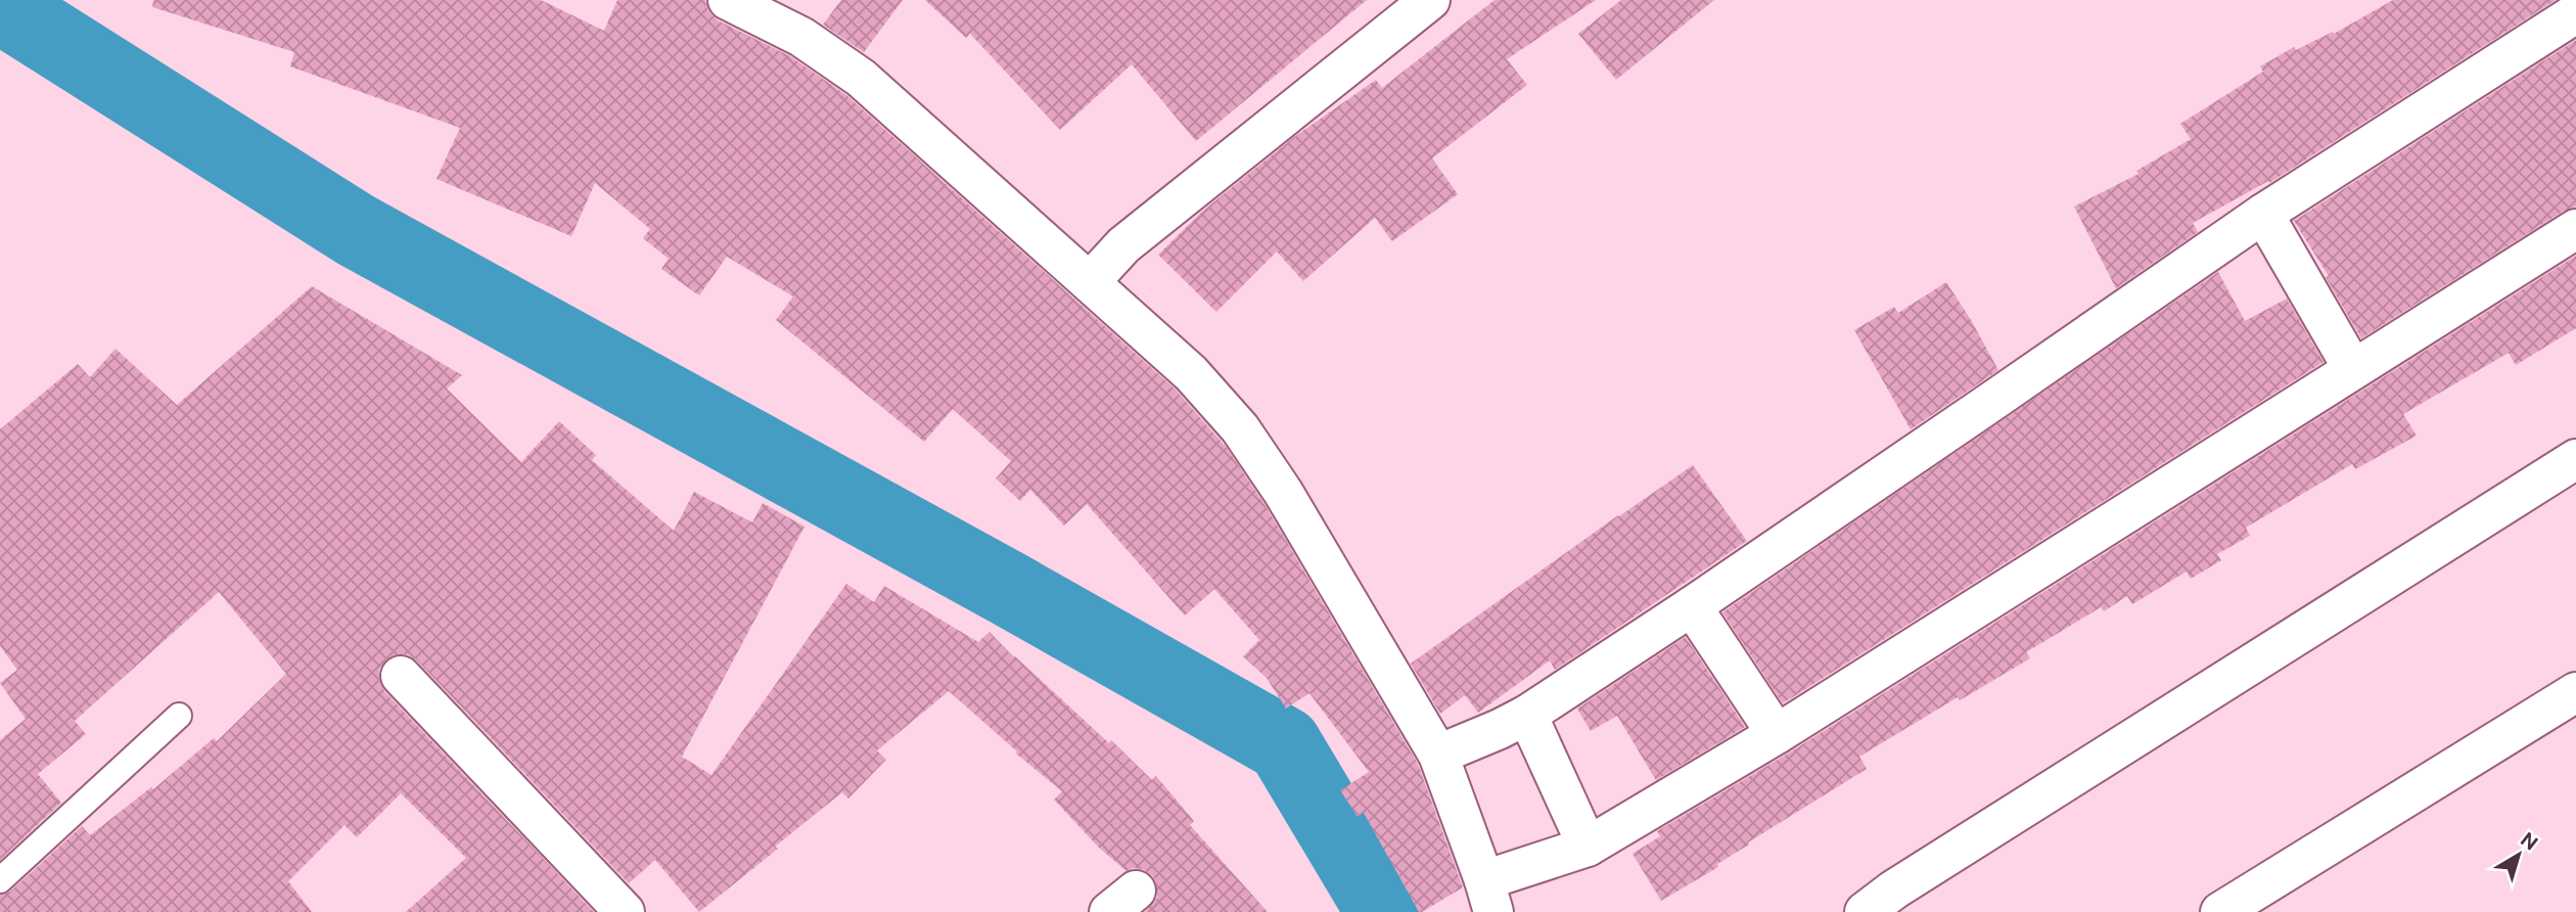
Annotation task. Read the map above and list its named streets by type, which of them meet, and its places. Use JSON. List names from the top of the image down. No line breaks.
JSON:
{"north":"top right"}
